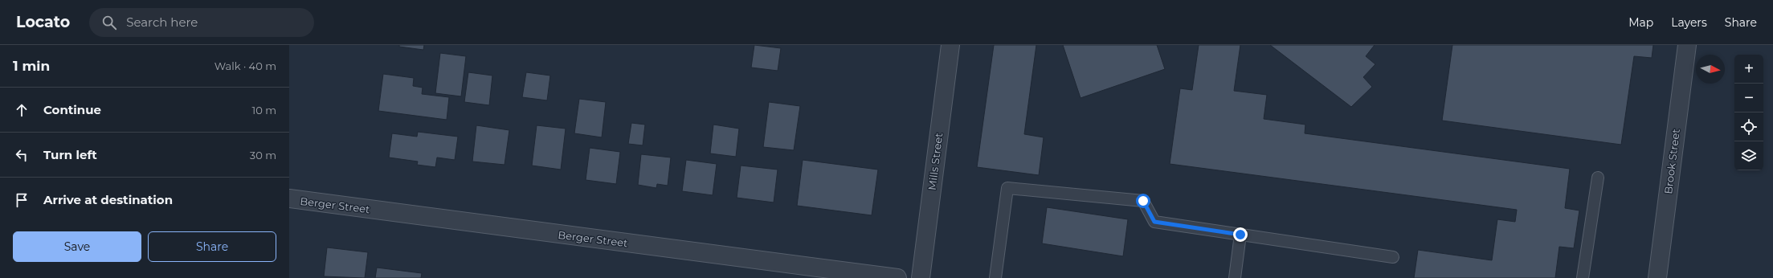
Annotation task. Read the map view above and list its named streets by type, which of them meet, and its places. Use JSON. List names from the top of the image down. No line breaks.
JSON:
{"streets":{"street":["Mills Street","Brook Street","Berger Street"]},"north":"right","page":{"header":"Locato","search":"Search here","nav":["Map","Layers","Share"],"heading":["1 min","Walk · 40 m"],"map_buttons":["+","−"],"list":[["Continue","10 m"],["Turn left","30 m"],"Arrive at destination"],"buttons":["Save","Share"]}}
